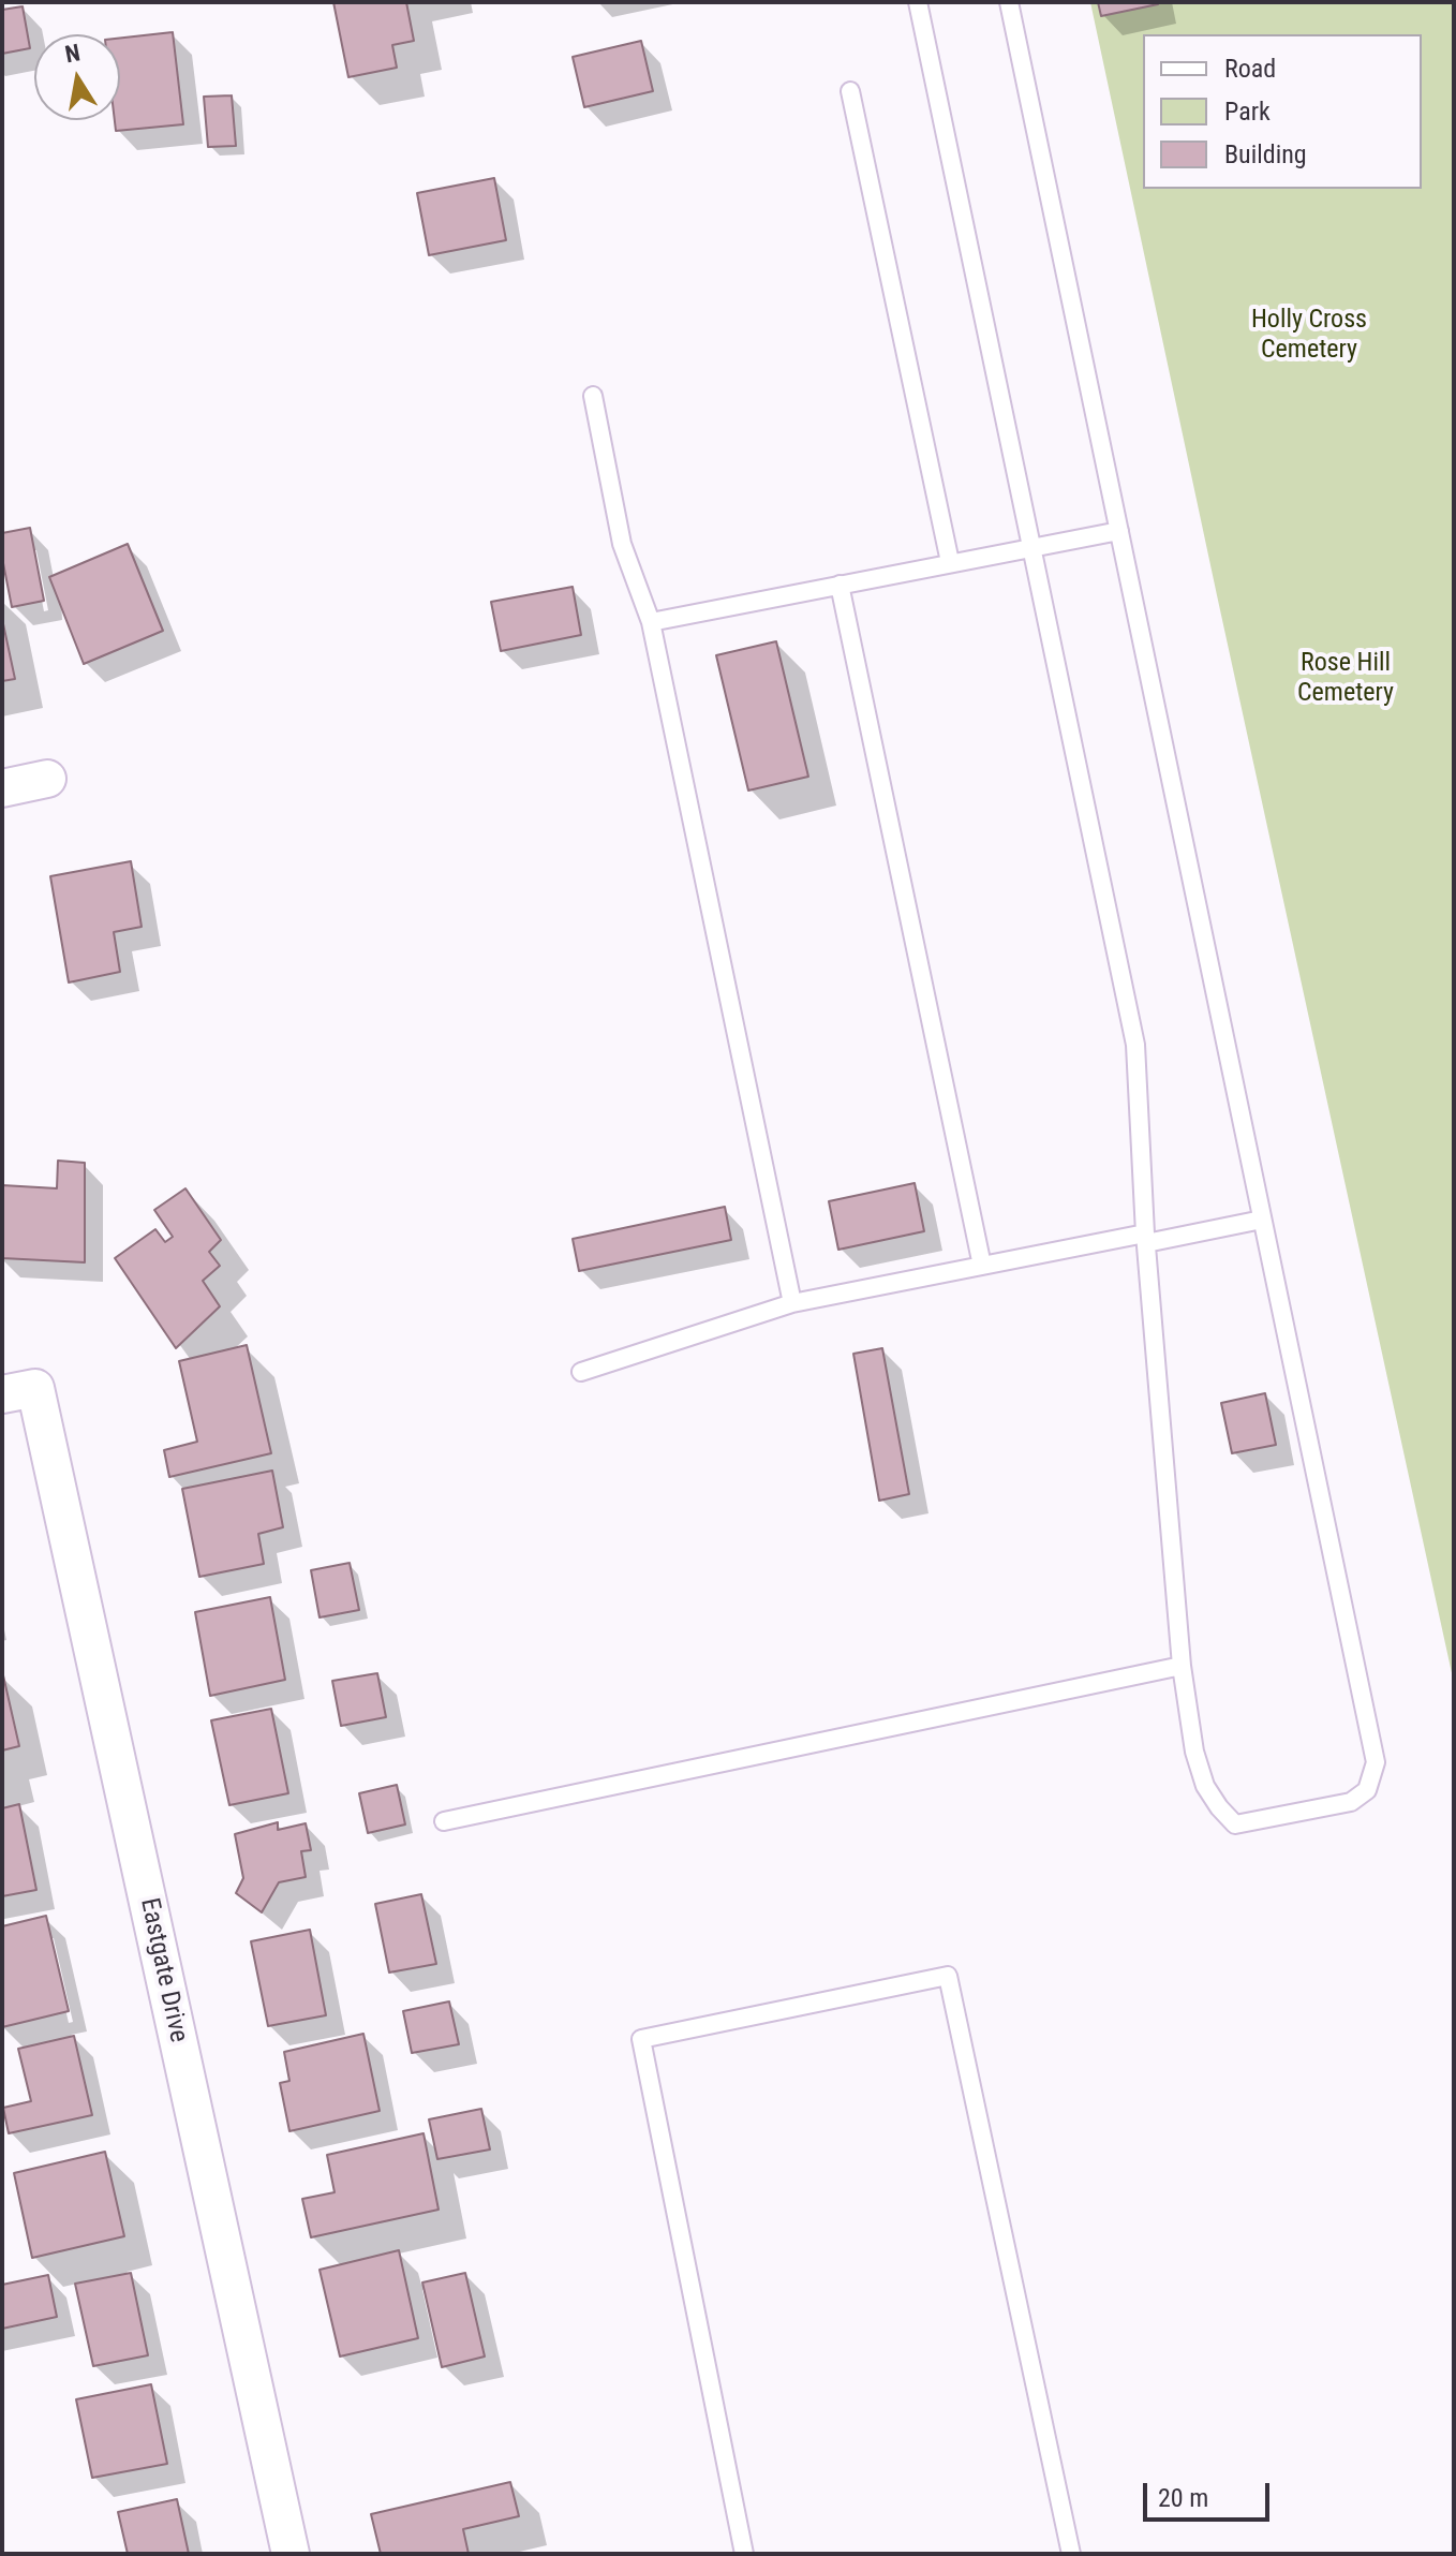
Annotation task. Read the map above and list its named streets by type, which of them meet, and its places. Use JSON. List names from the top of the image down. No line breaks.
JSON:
{"streets":{"street":["Eastgate Drive"]},"parks":["Holly Cross Cemetery","Rose Hill Cemetery"],"legend":["Road","Park","Building"],"scale_bar":"20 m","north":"top"}
